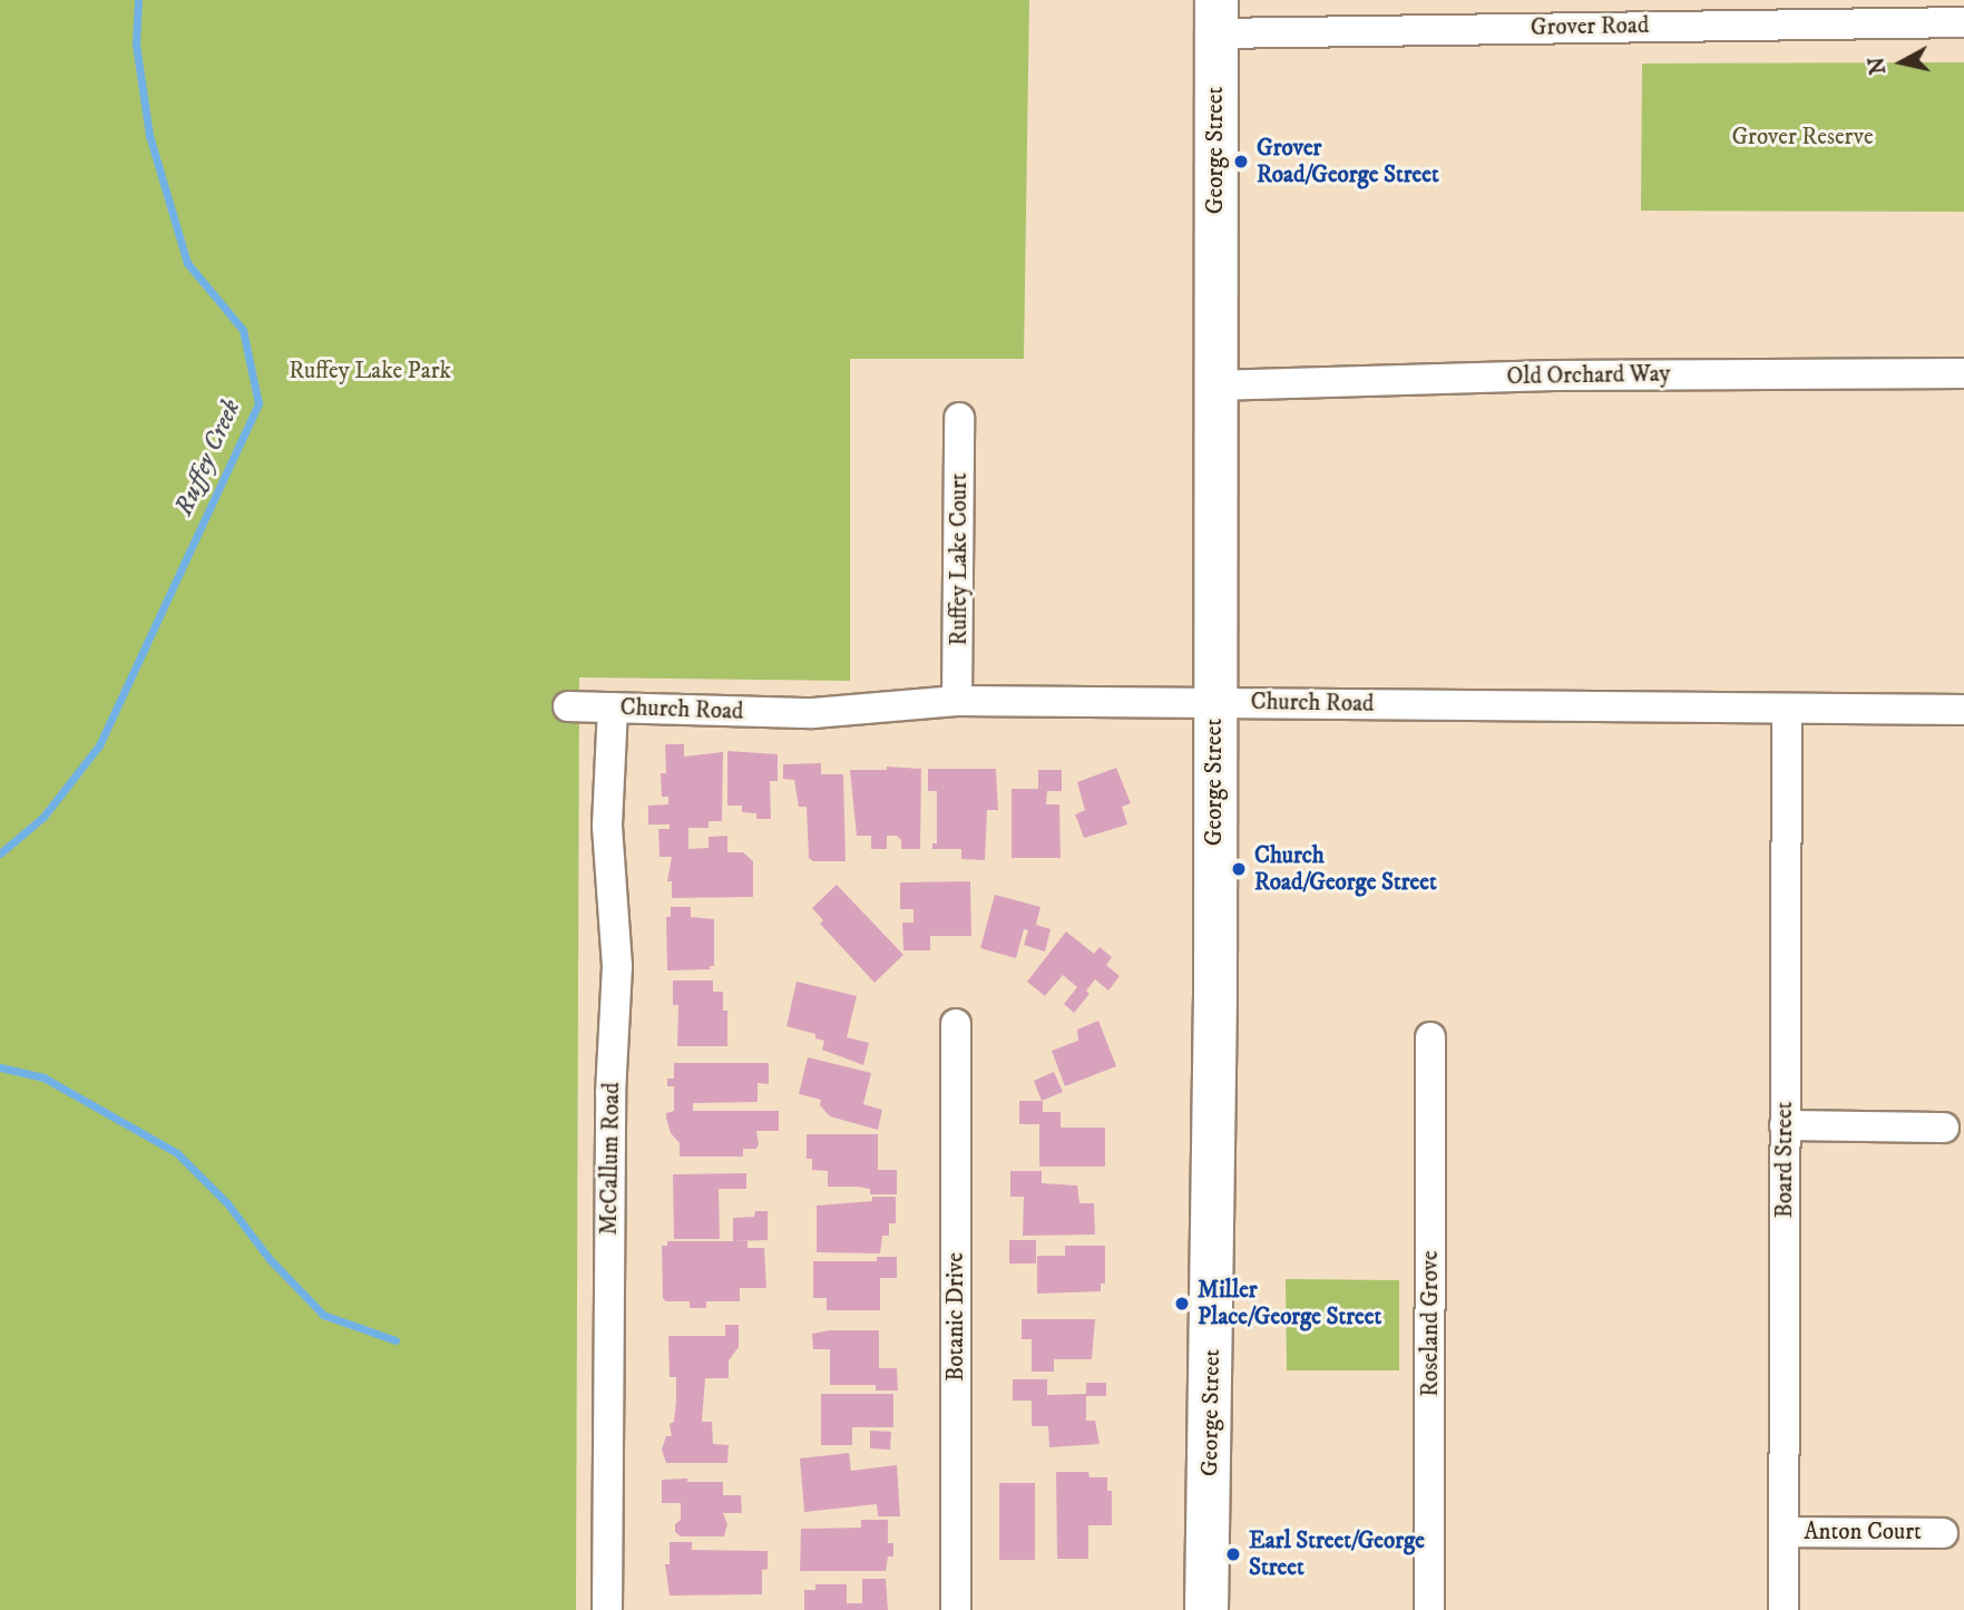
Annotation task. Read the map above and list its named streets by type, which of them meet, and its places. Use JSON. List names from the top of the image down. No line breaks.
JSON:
{"streets":{"main road":["George Street"],"street":["Grover Road","Old Orchard Way","Ruffey Lake Court","Church Road","McCallum Road","Board Street","Botanic Drive","Roseland Grove","Anton Court"]},"crossings":[["Grover Road","George Street"],["George Street","Old Orchard Way"],["George Street","Church Road"],["Ruffey Lake Court","Church Road"],["Church Road","McCallum Road"],["Church Road","Board Street"],["Board Street","Anton Court"]],"water":["Ruffey Creek"],"parks":["Grover Reserve","Ruffey Lake Park"],"places":["Grover Road/George Street","Church Road/George Street","Miller Place/George Street","Earl Street/George Street"],"north":"left"}
